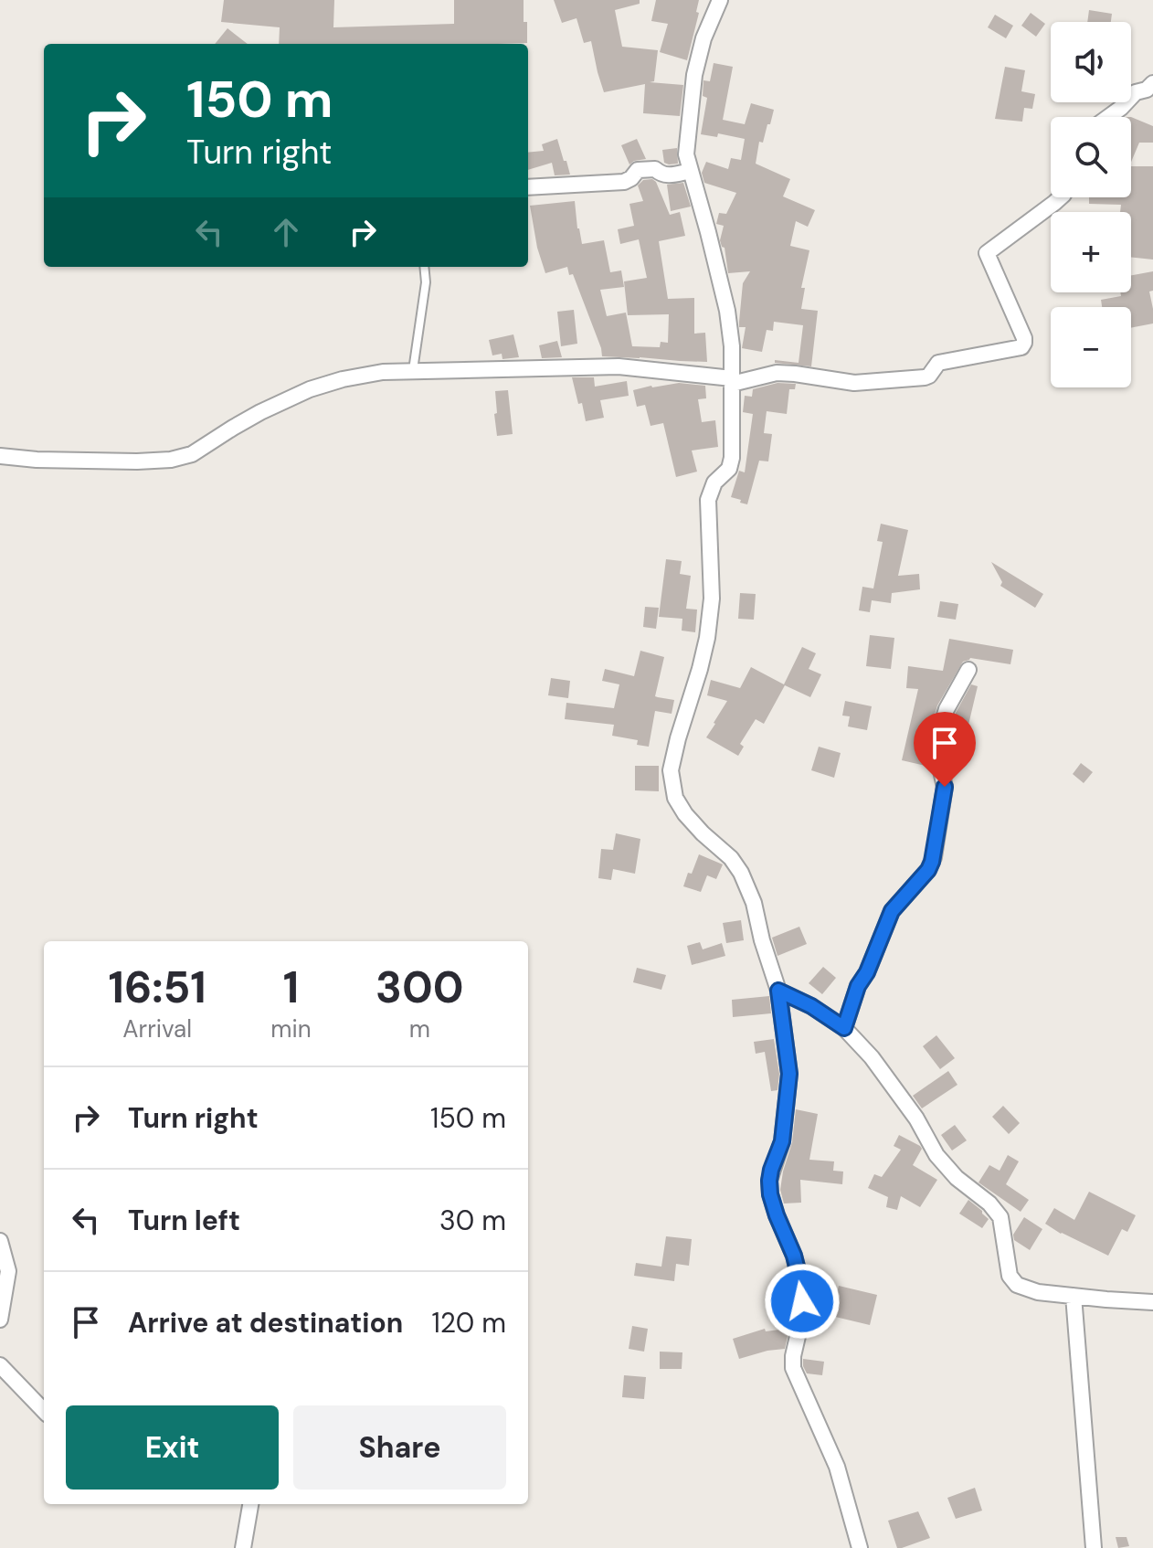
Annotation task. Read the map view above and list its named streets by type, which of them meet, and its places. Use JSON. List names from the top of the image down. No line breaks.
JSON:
{"page":{"map_buttons":["+","−"],"turn":["150 m","Turn right"],"eta":["16:51","Arrival","1","min","300","m"],"list":[{"name":"Turn right","value":"150 m"},{"name":"Turn left","value":"30 m"},{"name":"Arrive at destination","value":"120 m"}],"buttons":["Exit","Share"]}}
